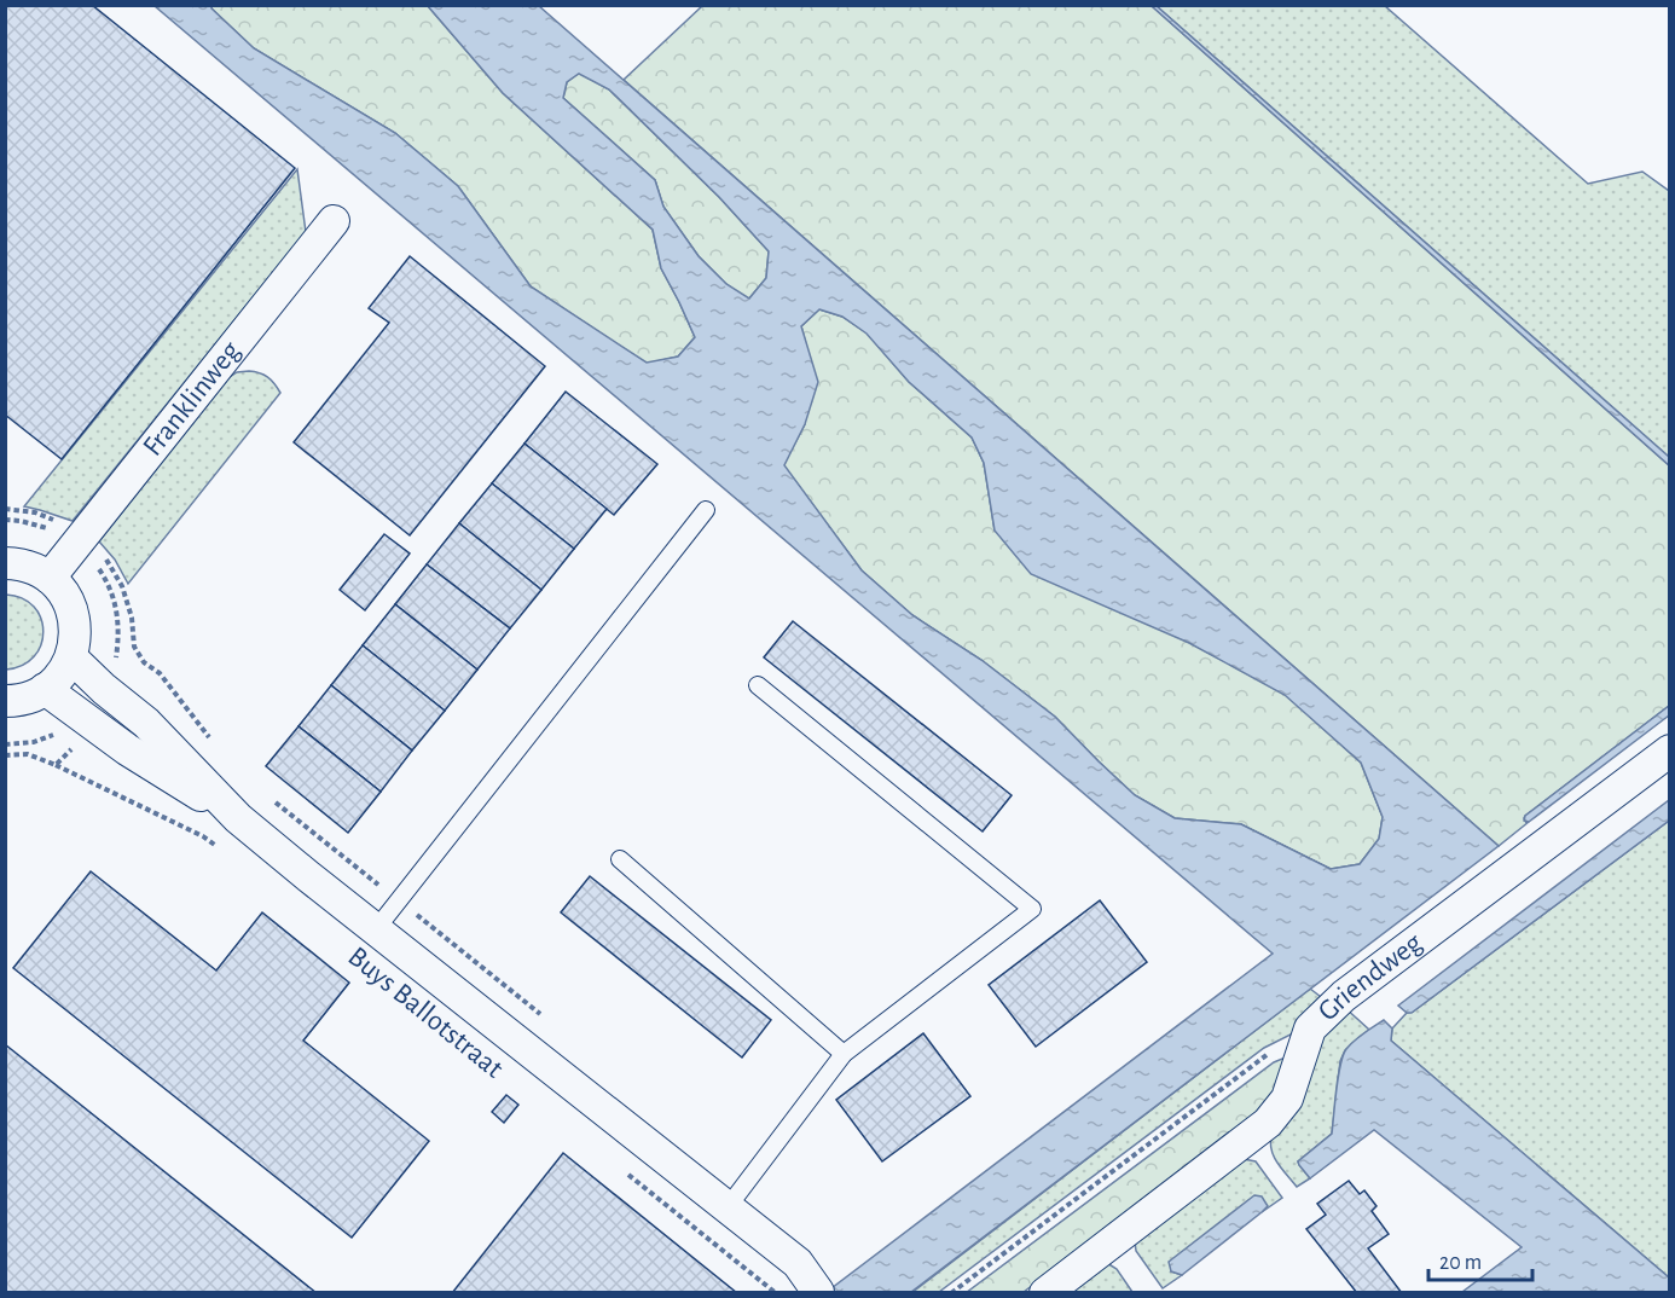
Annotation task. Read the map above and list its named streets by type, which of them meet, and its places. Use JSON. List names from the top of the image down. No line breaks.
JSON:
{"streets":{"street":["Franklinweg","Griendweg","Buys Ballotstraat"]},"scale_bar":"20 m"}
